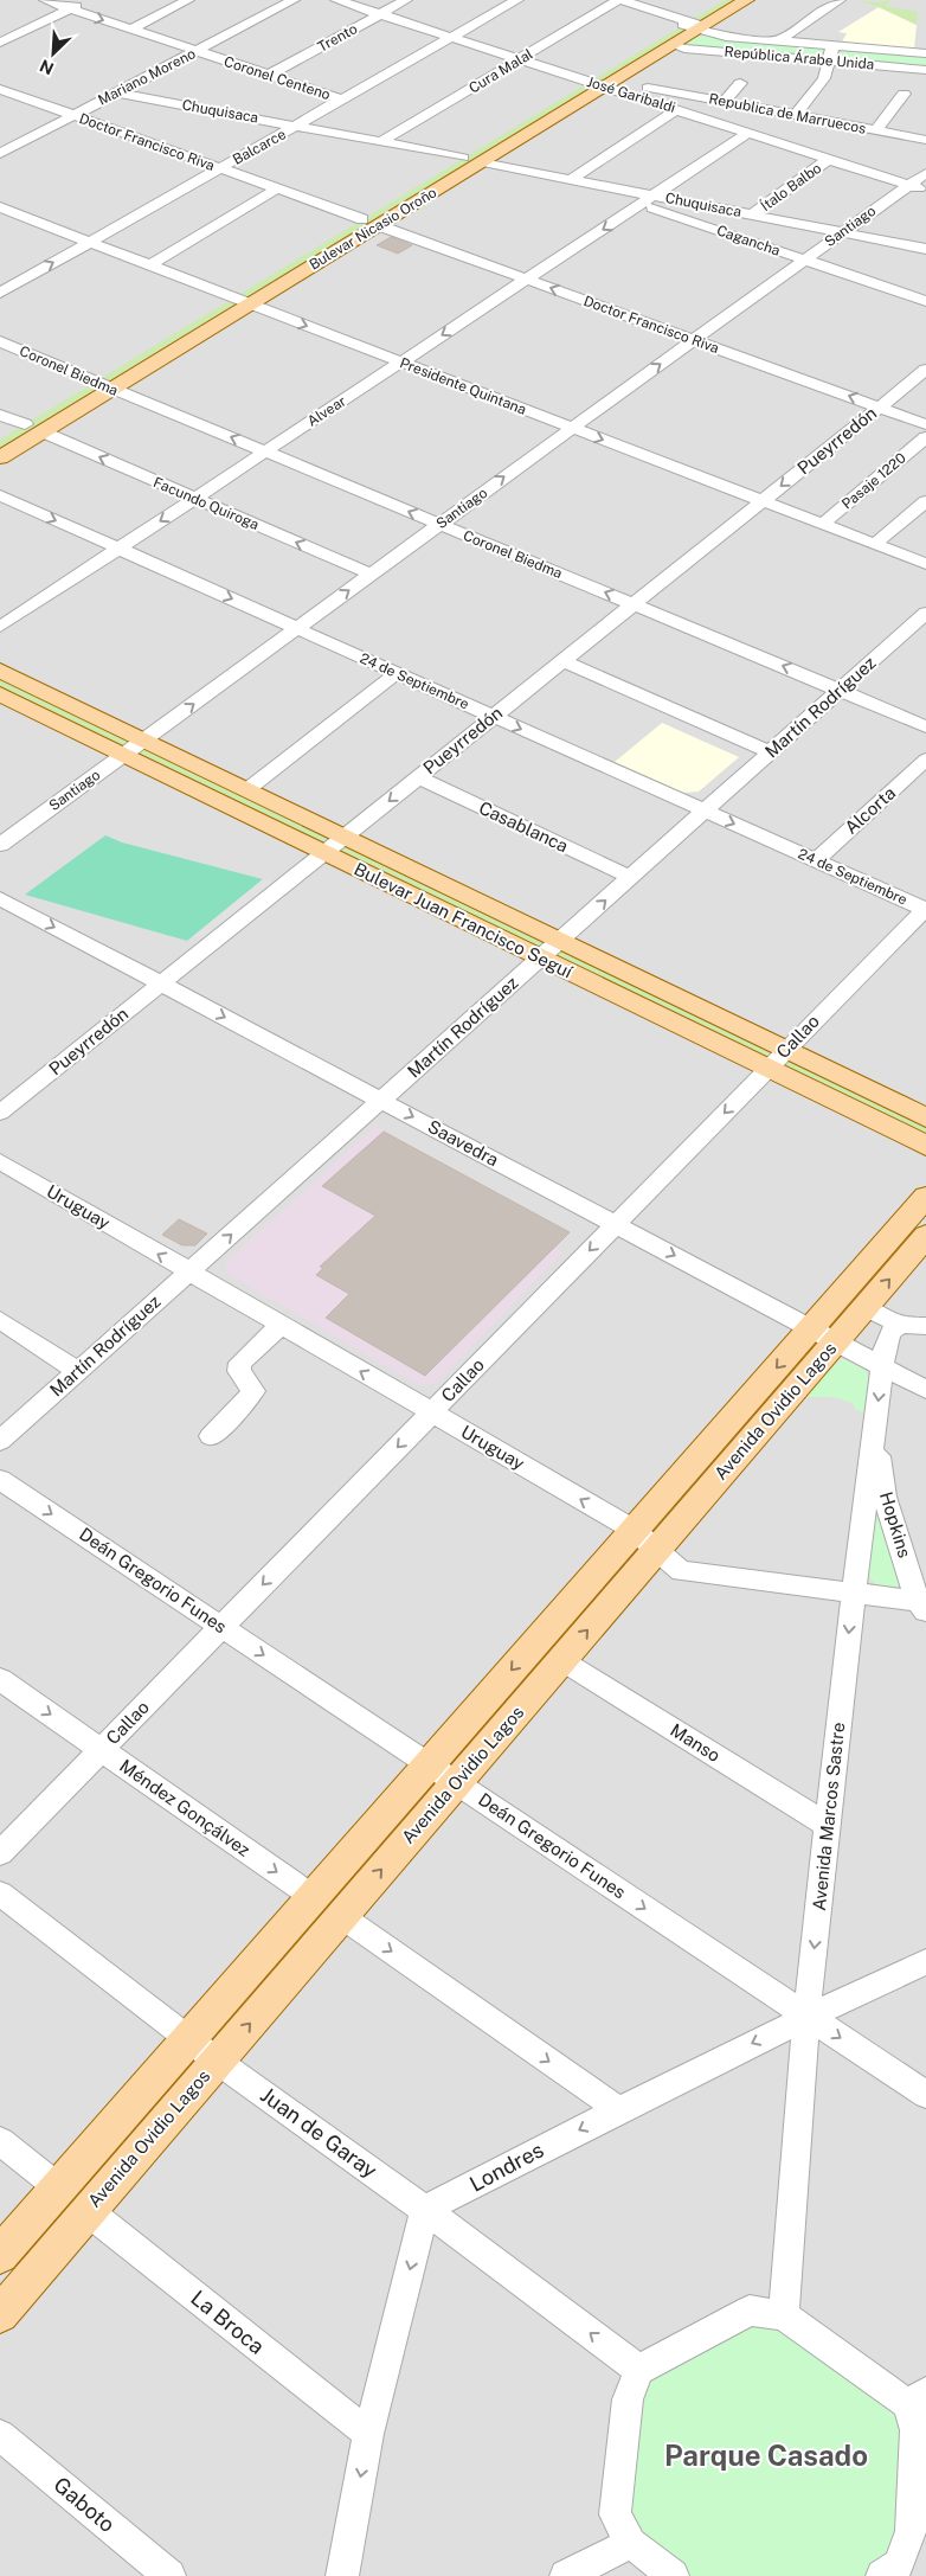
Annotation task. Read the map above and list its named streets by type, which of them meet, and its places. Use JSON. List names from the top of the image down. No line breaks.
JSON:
{"streets":{"main road":["Bulevar Nicasio Oroño","Bulevar Juan Francisco Seguí","Avenida Ovidio Lagos"],"street":["Trento","República Árabe Unida","Cura Malal","Mariano Moreno","Coronel Centeno","José Garibaldi","Chuquisaca","Republica de Marruecos","Doctor Francisco Riva","Balcarce","Ítalo Balbo","Santiago","Cagancha","Coronel Biedma","Presidente Quintana","Alvear","Pueyrredón","Pasaje 1220","Facundo Quiroga","24 de Septiembre","Martín Rodríguez","Alcorta","Casablanca","Callao","Saavedra","Uruguay","Hopkins","Deán Gregorio Funes","Manso","Méndez Gonçálvez","Avenida Marcos Sastre","Juan de Garay","Londres","La Broca","Gaboto"]},"crossings":[["Trento","Coronel Centeno"],["Trento","José Garibaldi"],["República Árabe Unida","Cura Malal"],["República Árabe Unida","Bulevar Nicasio Oroño"],["Cura Malal","José Garibaldi"],["Cura Malal","Chuquisaca"],["Mariano Moreno","Coronel Centeno"],["Mariano Moreno","Chuquisaca"],["Mariano Moreno","Doctor Francisco Riva"],["Coronel Centeno","Balcarce"],["José Garibaldi","Republica de Marruecos"],["José Garibaldi","Balcarce"],["José Garibaldi","Ítalo Balbo"],["José Garibaldi","Santiago"],["José Garibaldi","Bulevar Nicasio Oroño"],["Chuquisaca","Balcarce"],["Chuquisaca","Ítalo Balbo"],["Chuquisaca","Santiago"],["Chuquisaca","Bulevar Nicasio Oroño"],["Chuquisaca","Cagancha"],["Chuquisaca","Alvear"],["Republica de Marruecos","Bulevar Nicasio Oroño"],["Doctor Francisco Riva","Balcarce"],["Doctor Francisco Riva","Santiago"],["Doctor Francisco Riva","Bulevar Nicasio Oroño"],["Doctor Francisco Riva","Alvear"],["Doctor Francisco Riva","Pueyrredón"],["Balcarce","Presidente Quintana"],["Santiago","Cagancha"],["Santiago","Coronel Biedma"],["Santiago","Presidente Quintana"],["Santiago","Facundo Quiroga"],["Santiago","24 de Septiembre"],["Santiago","Bulevar Juan Francisco Seguí"],["Bulevar Nicasio Oroño","Coronel Biedma"],["Bulevar Nicasio Oroño","Presidente Quintana"],["Bulevar Nicasio Oroño","Facundo Quiroga"],["Cagancha","Alvear"],["Coronel Biedma","Alvear"],["Coronel Biedma","Pueyrredón"],["Coronel Biedma","Martín Rodríguez"],["Presidente Quintana","Alvear"],["Presidente Quintana","Pueyrredón"],["Presidente Quintana","Pasaje 1220"],["Alvear","Facundo Quiroga"],["Alvear","24 de Septiembre"],["Pueyrredón","24 de Septiembre"],["Pueyrredón","Casablanca"],["Pueyrredón","Bulevar Juan Francisco Seguí"],["Pueyrredón","Saavedra"],["24 de Septiembre","Martín Rodríguez"],["24 de Septiembre","Alcorta"],["24 de Septiembre","Callao"],["Martín Rodríguez","Casablanca"],["Martín Rodríguez","Bulevar Juan Francisco Seguí"],["Martín Rodríguez","Saavedra"],["Martín Rodríguez","Uruguay"],["Bulevar Juan Francisco Seguí","Callao"],["Callao","Saavedra"],["Callao","Uruguay"],["Callao","Deán Gregorio Funes"],["Callao","Méndez Gonçálvez"],["Saavedra","Avenida Ovidio Lagos"],["Saavedra","Avenida Marcos Sastre"],["Uruguay","Avenida Ovidio Lagos"],["Uruguay","Hopkins"],["Uruguay","Avenida Marcos Sastre"],["Avenida Ovidio Lagos","Deán Gregorio Funes"],["Avenida Ovidio Lagos","Manso"],["Avenida Ovidio Lagos","Méndez Gonçálvez"],["Avenida Ovidio Lagos","Juan de Garay"],["Avenida Ovidio Lagos","La Broca"],["Hopkins","Avenida Marcos Sastre"],["Deán Gregorio Funes","Avenida Marcos Sastre"],["Deán Gregorio Funes","Londres"],["Manso","Avenida Marcos Sastre"],["Avenida Marcos Sastre","Londres"],["Juan de Garay","Londres"]],"one_way":["Doctor Francisco Riva","Coronel Biedma","Presidente Quintana","Alvear","Facundo Quiroga","Callao","Saavedra","Uruguay","Deán Gregorio Funes","Méndez Gonçálvez","Avenida Marcos Sastre","Londres"],"districts":["Parque Casado"],"north":"bottom left"}
